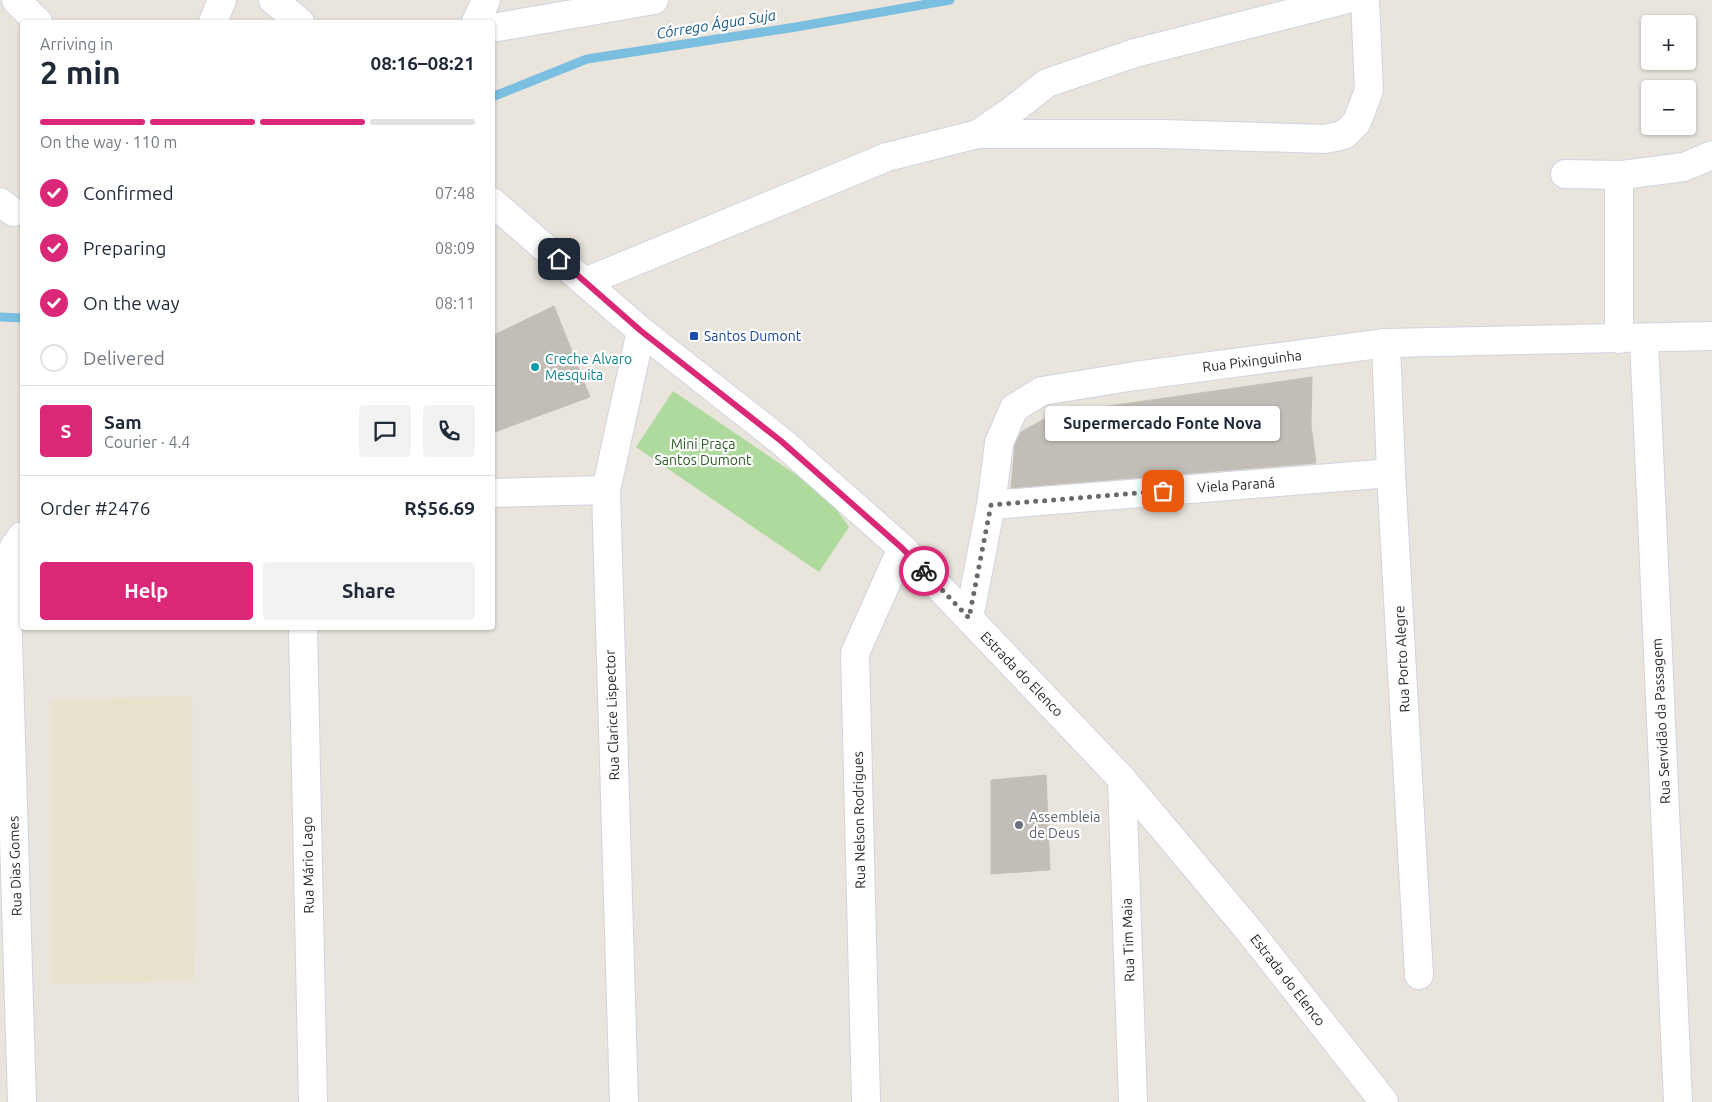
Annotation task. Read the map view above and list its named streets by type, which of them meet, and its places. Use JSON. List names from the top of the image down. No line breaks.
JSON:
{"streets":{"street":["Rua Pixinguinha","Viela Paraná","Rua Porto Alegre","Estrada do Elenco","Rua Clarice Lispector","Rua Servidão da Passagem","Rua Nelson Rodrigues","Rua Mário Lago","Rua Dias Gomes","Rua Tim Maia"]},"crossings":[["Rua Pixinguinha","Viela Paraná"],["Rua Pixinguinha","Rua Porto Alegre"],["Rua Pixinguinha","Estrada do Elenco"],["Rua Pixinguinha","Rua Servidão da Passagem"],["Viela Paraná","Rua Porto Alegre"],["Estrada do Elenco","Rua Clarice Lispector"],["Estrada do Elenco","Rua Nelson Rodrigues"],["Estrada do Elenco","Rua Tim Maia"]],"water":["Córrego Água Suja"],"parks":["Mini Praça Santos Dumont"],"places":{"transit":["Santos Dumont"],"other":["Creche Alvaro Mesquita","Supermercado Fonte Nova","Assembleia de Deus"]},"page":{"map_buttons":["+","−"],"heading":["2 min","Arriving in","08:16–08:21"],"panel":["Sam","Courier · 4.4","Order #2476","R$56.69"],"bar":"On the way · 110 m","list":[["Confirmed","07:48"],["Preparing","08:09"],["On the way","08:11"],"Delivered"],"round":"S","bubble":"Supermercado Fonte Nova","buttons":["Help","Share"]}}
